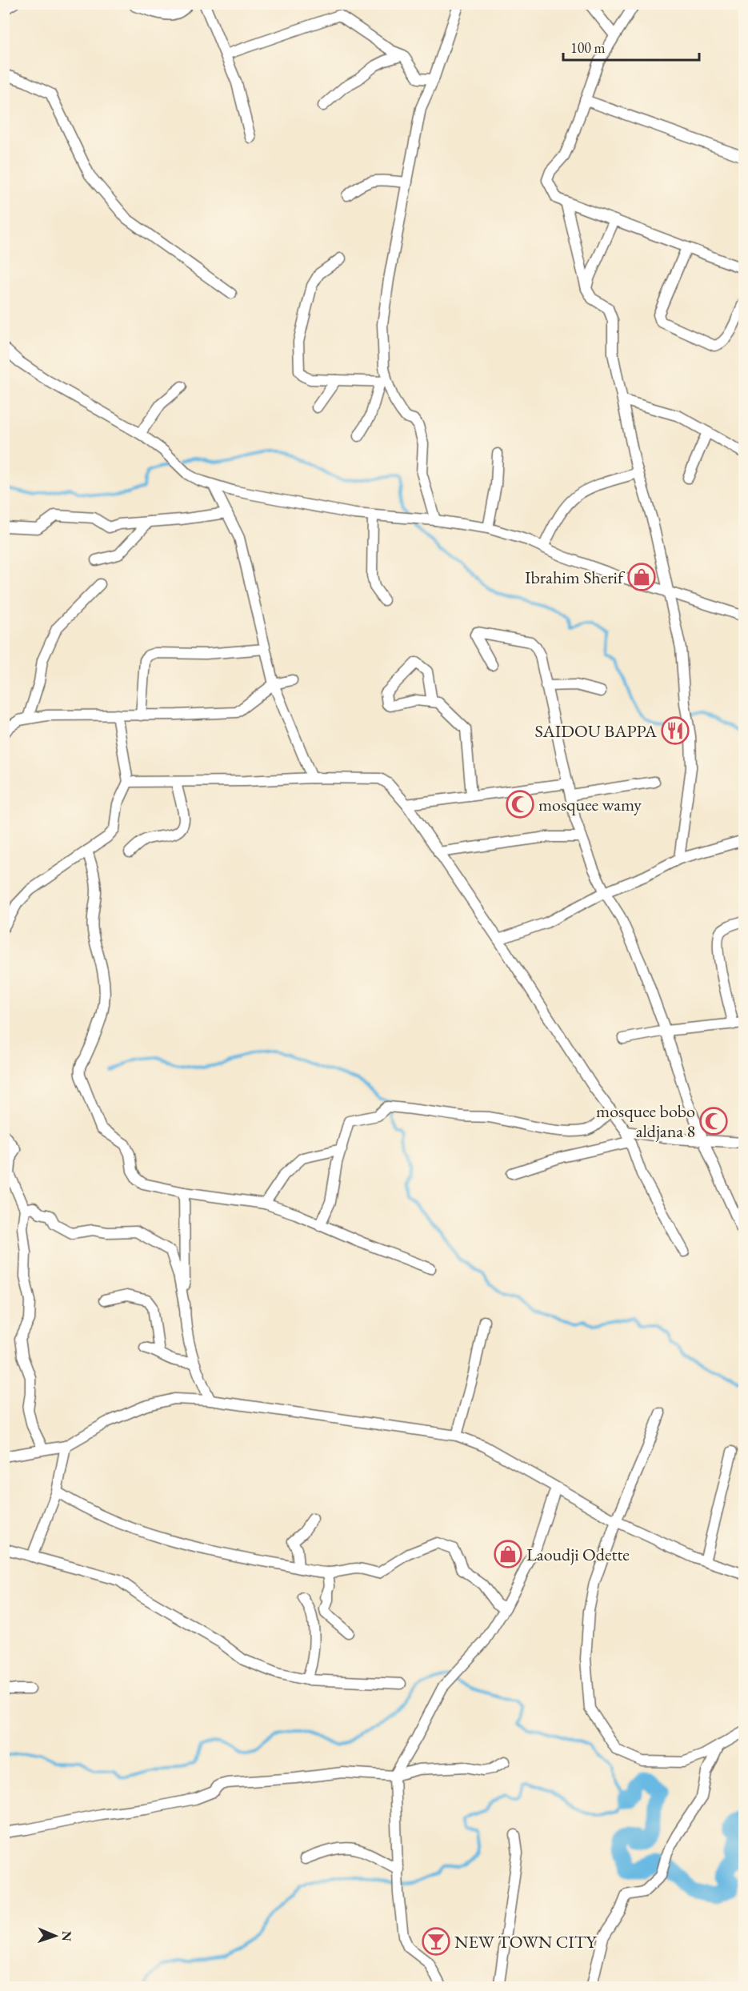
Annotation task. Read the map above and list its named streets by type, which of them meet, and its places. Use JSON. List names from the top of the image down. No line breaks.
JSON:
{"places":{"shop":["Ibrahim Sherif","Laoudji Odette"],"restaurant":["SAIDOU BAPPA"],"mosque":["mosquee wamy","mosquee bobo aldjana 8"],"bar":["NEW TOWN CITY"]},"scale_bar":"100 m","north":"right"}
